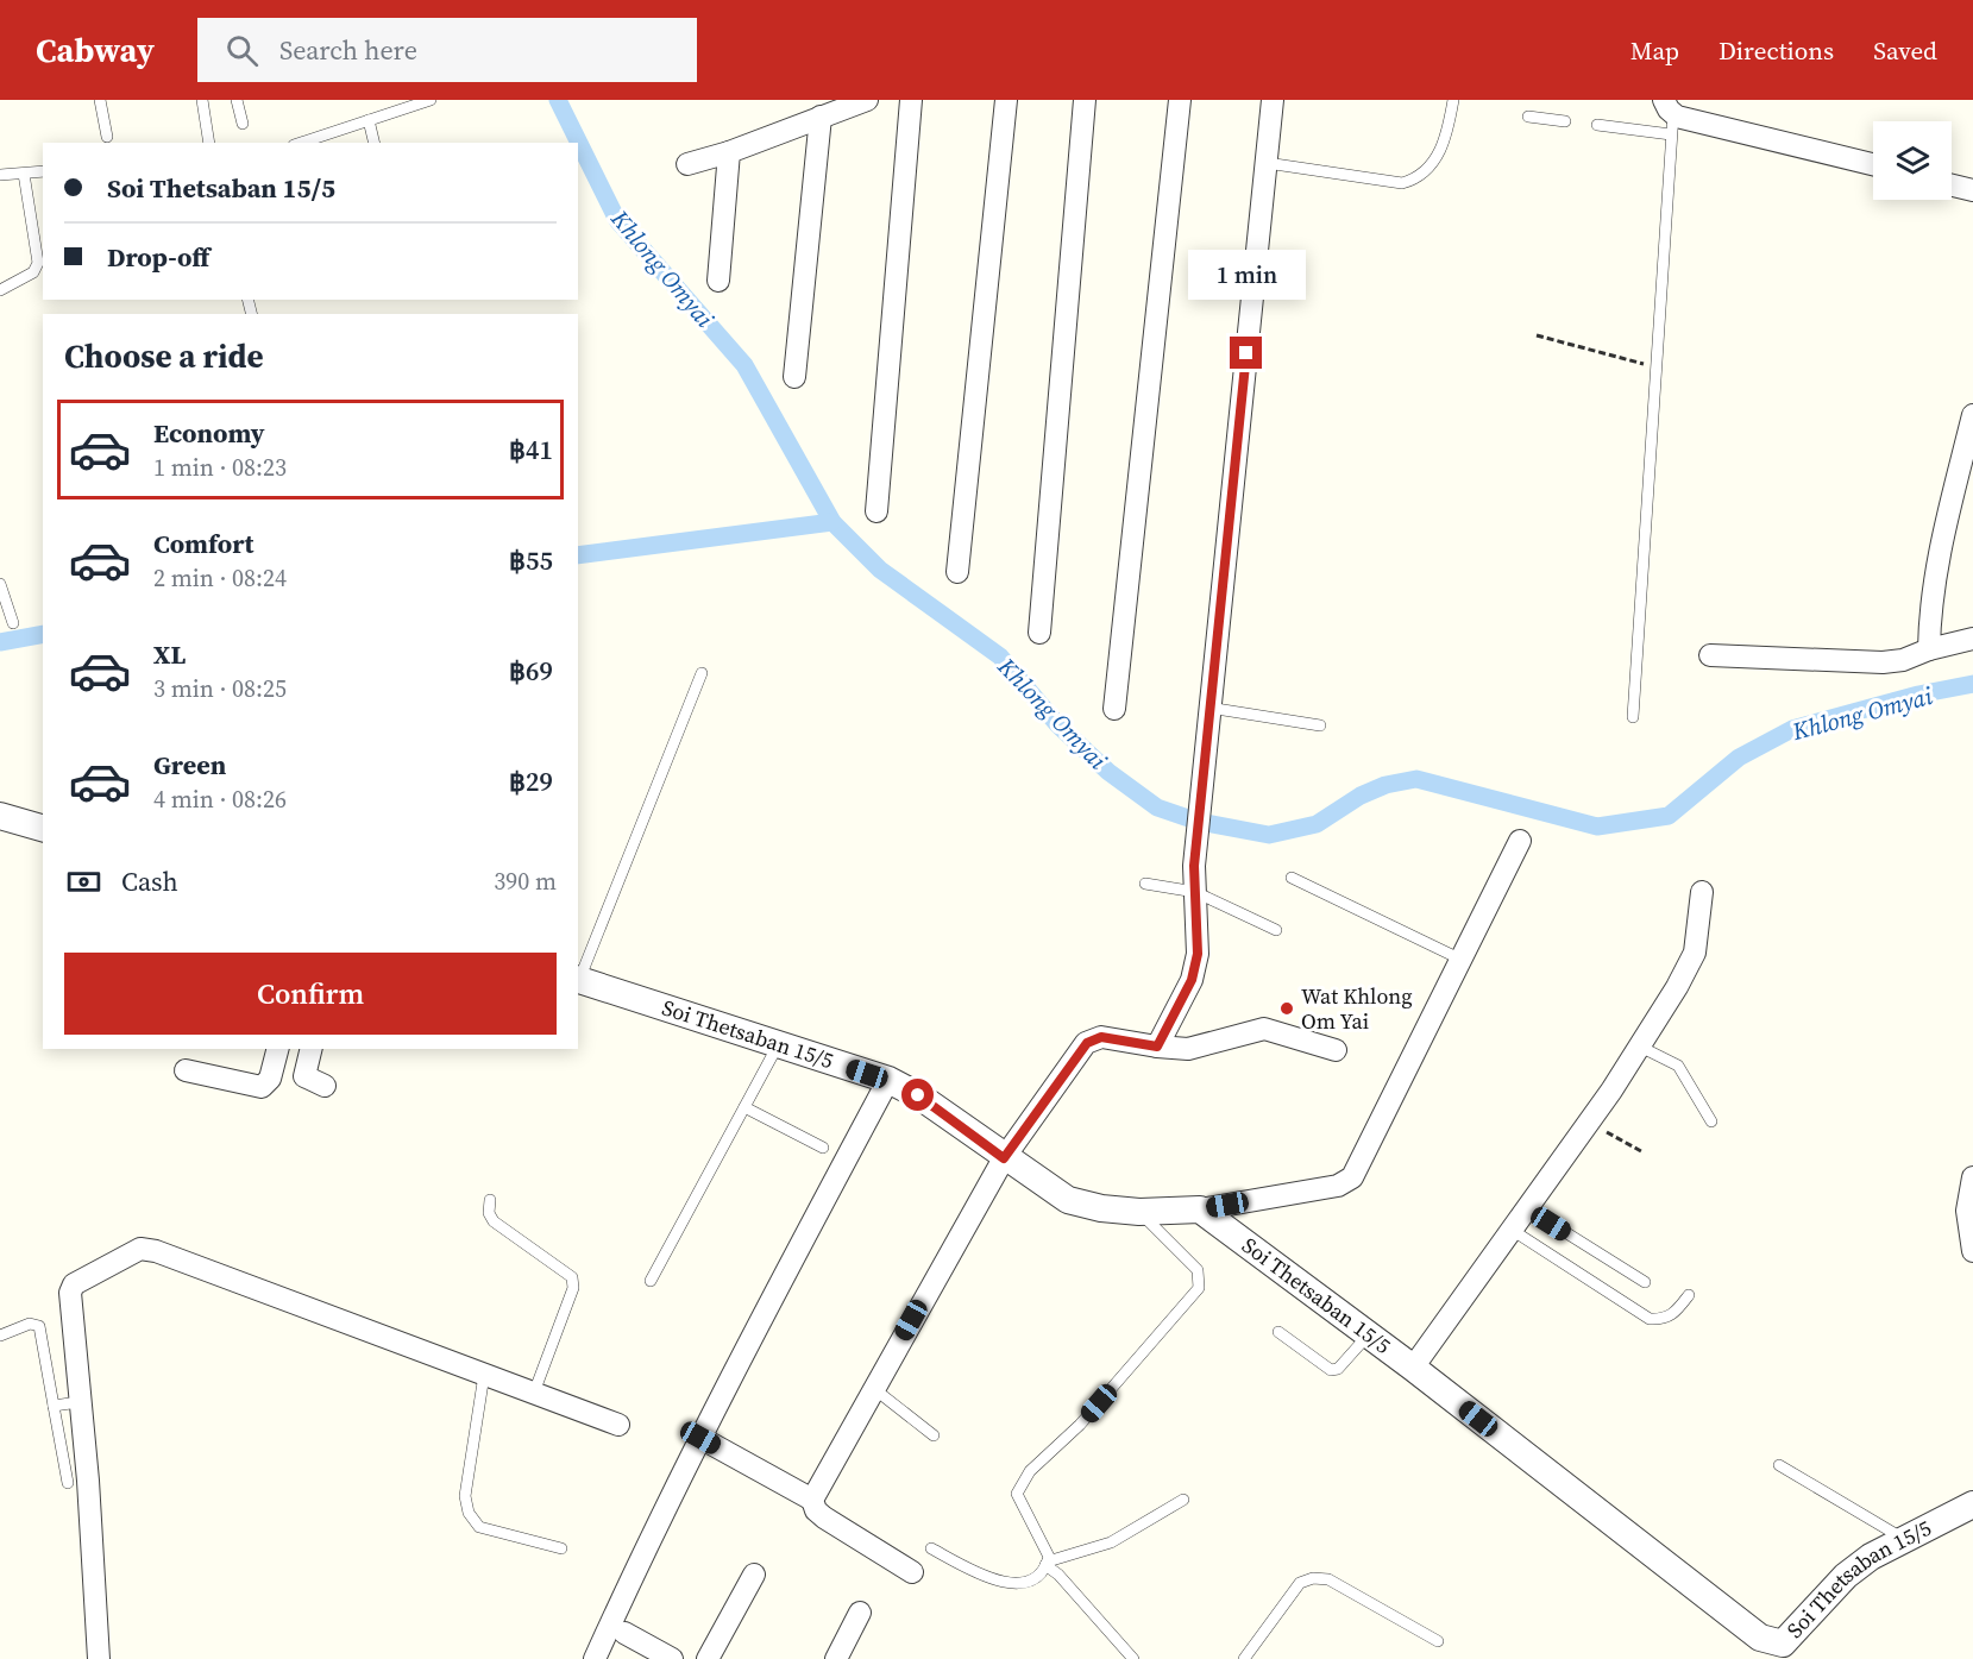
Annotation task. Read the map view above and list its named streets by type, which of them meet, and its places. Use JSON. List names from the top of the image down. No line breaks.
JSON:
{"streets":{"street":["Soi Thetsaban 15/5"]},"water":["Khlong Omyai"],"places":["Wat Khlong Om Yai"],"page":{"header":"Cabway","search":"Search here","nav":["Map","Directions","Saved"],"banner":["Soi Thetsaban 15/5","Drop-off"],"bubble":"1 min","heading":"Choose a ride","list":[{"name":"Economy","note":"1 min · 08:23","value":"฿41"},{"name":"Comfort","note":"2 min · 08:24","value":"฿55"},{"name":"XL","note":"3 min · 08:25","value":"฿69"},{"name":"Green","note":"4 min · 08:26","value":"฿29"}],"pay":["Cash","390 m"],"buttons":"Confirm"}}
